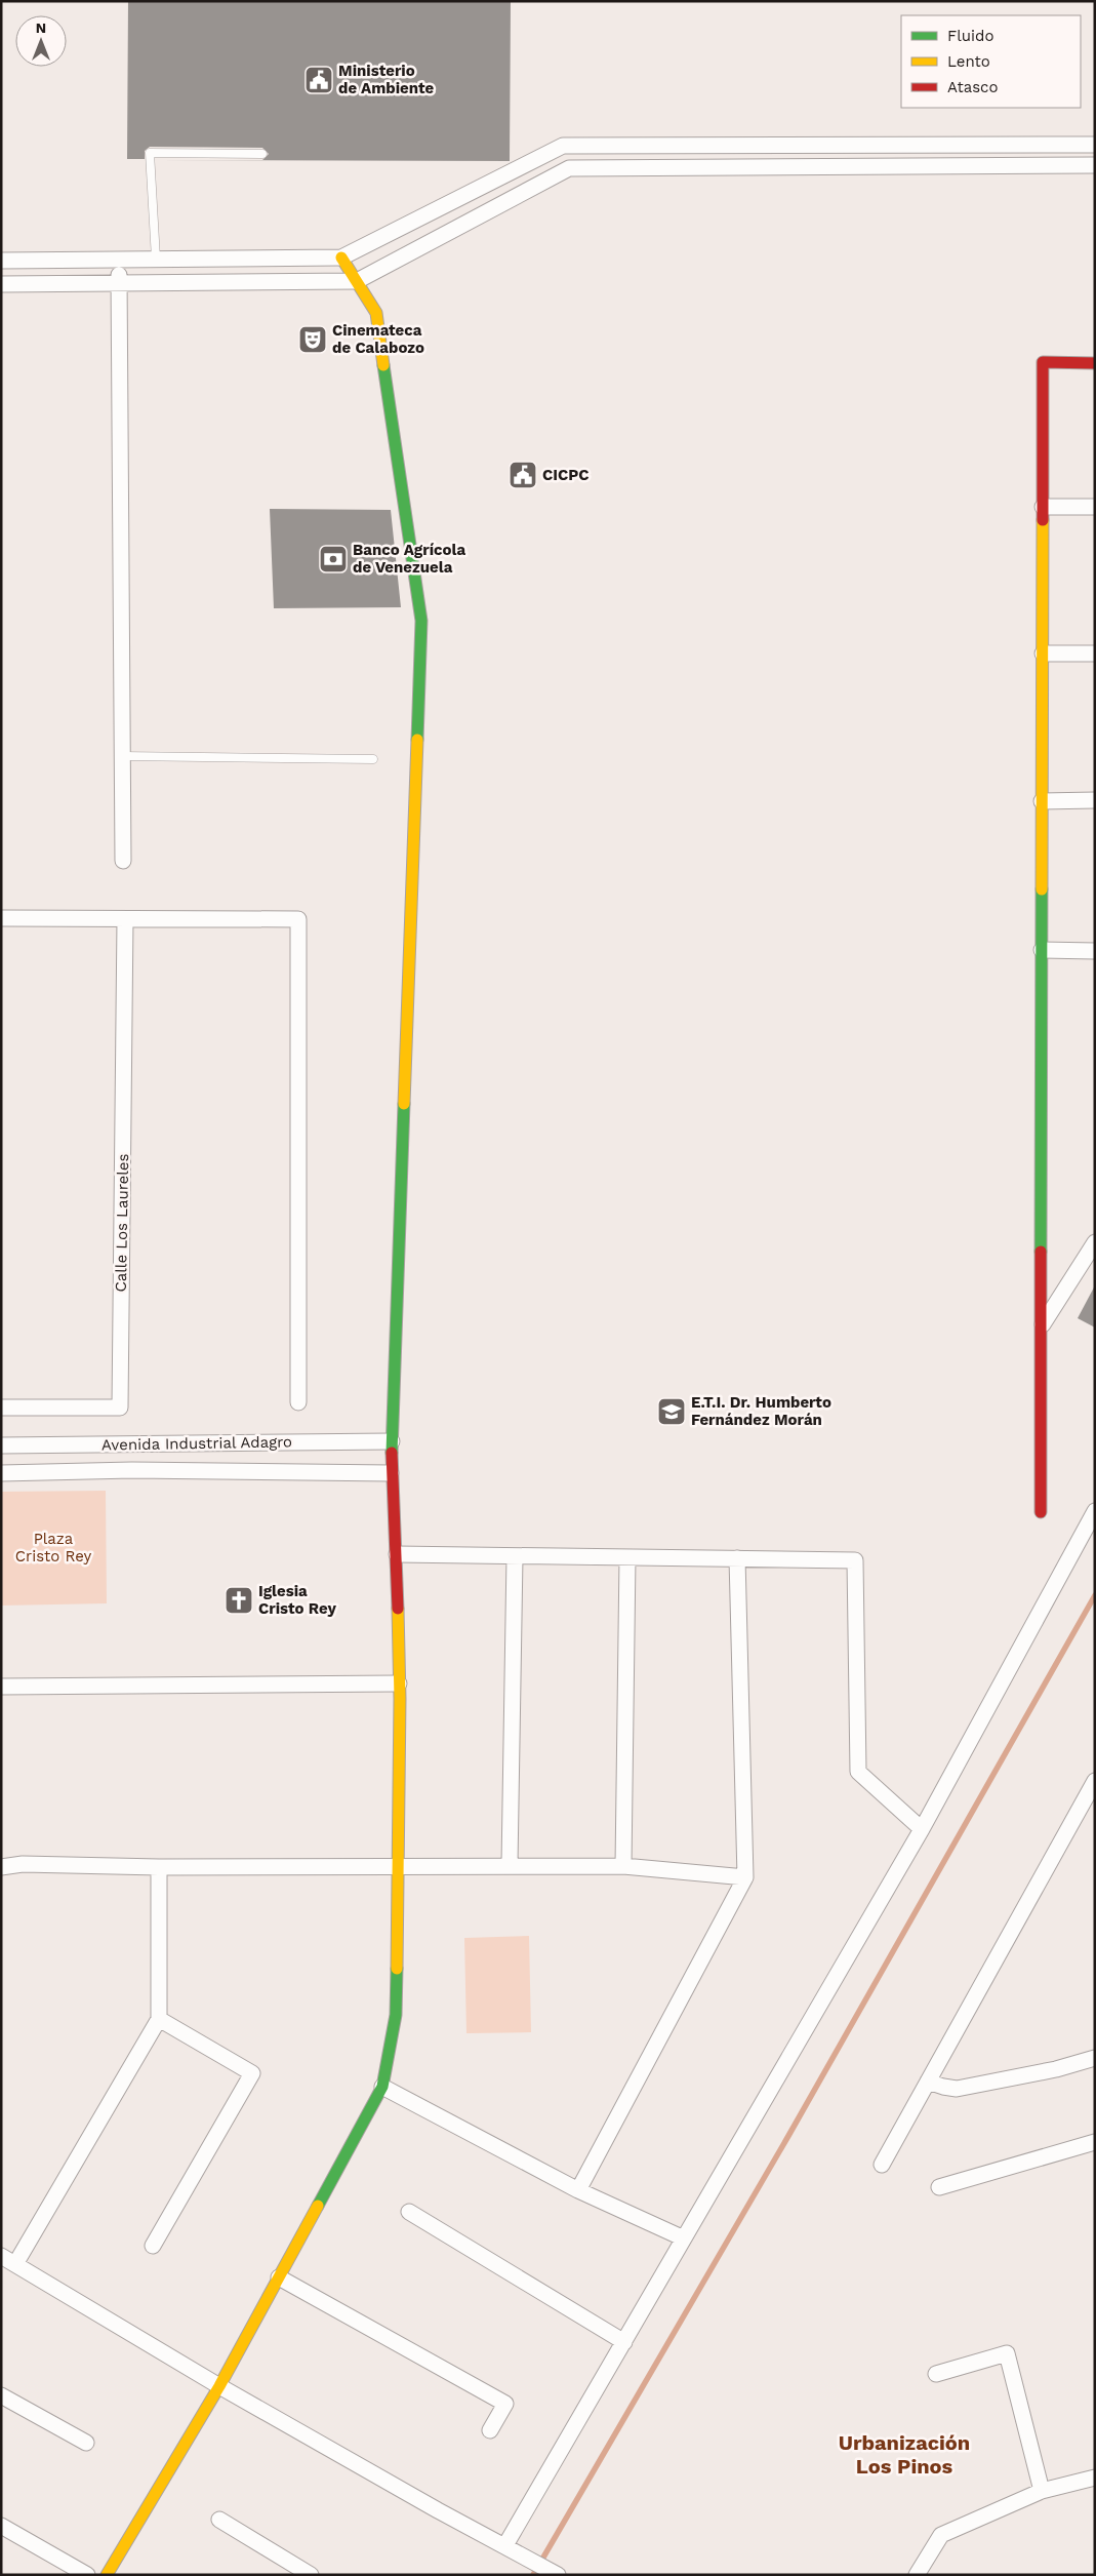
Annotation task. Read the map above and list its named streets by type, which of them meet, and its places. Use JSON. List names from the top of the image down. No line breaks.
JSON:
{"streets":{"street":["Calle Los Laureles","Avenida Industrial Adagro"]},"districts":["Urbanización Los Pinos"],"parks":["Plaza Cristo Rey"],"places":{"public building":["Ministerio de Ambiente","CICPC"],"theatre":["Cinemateca de Calabozo"],"bank":["Banco Agrícola de Venezuela"],"school or university":["E.T.I. Dr. Humberto Fernández Morán"],"church":["Iglesia Cristo Rey"]},"legend":["Fluido","Lento","Atasco"],"north":"top"}
